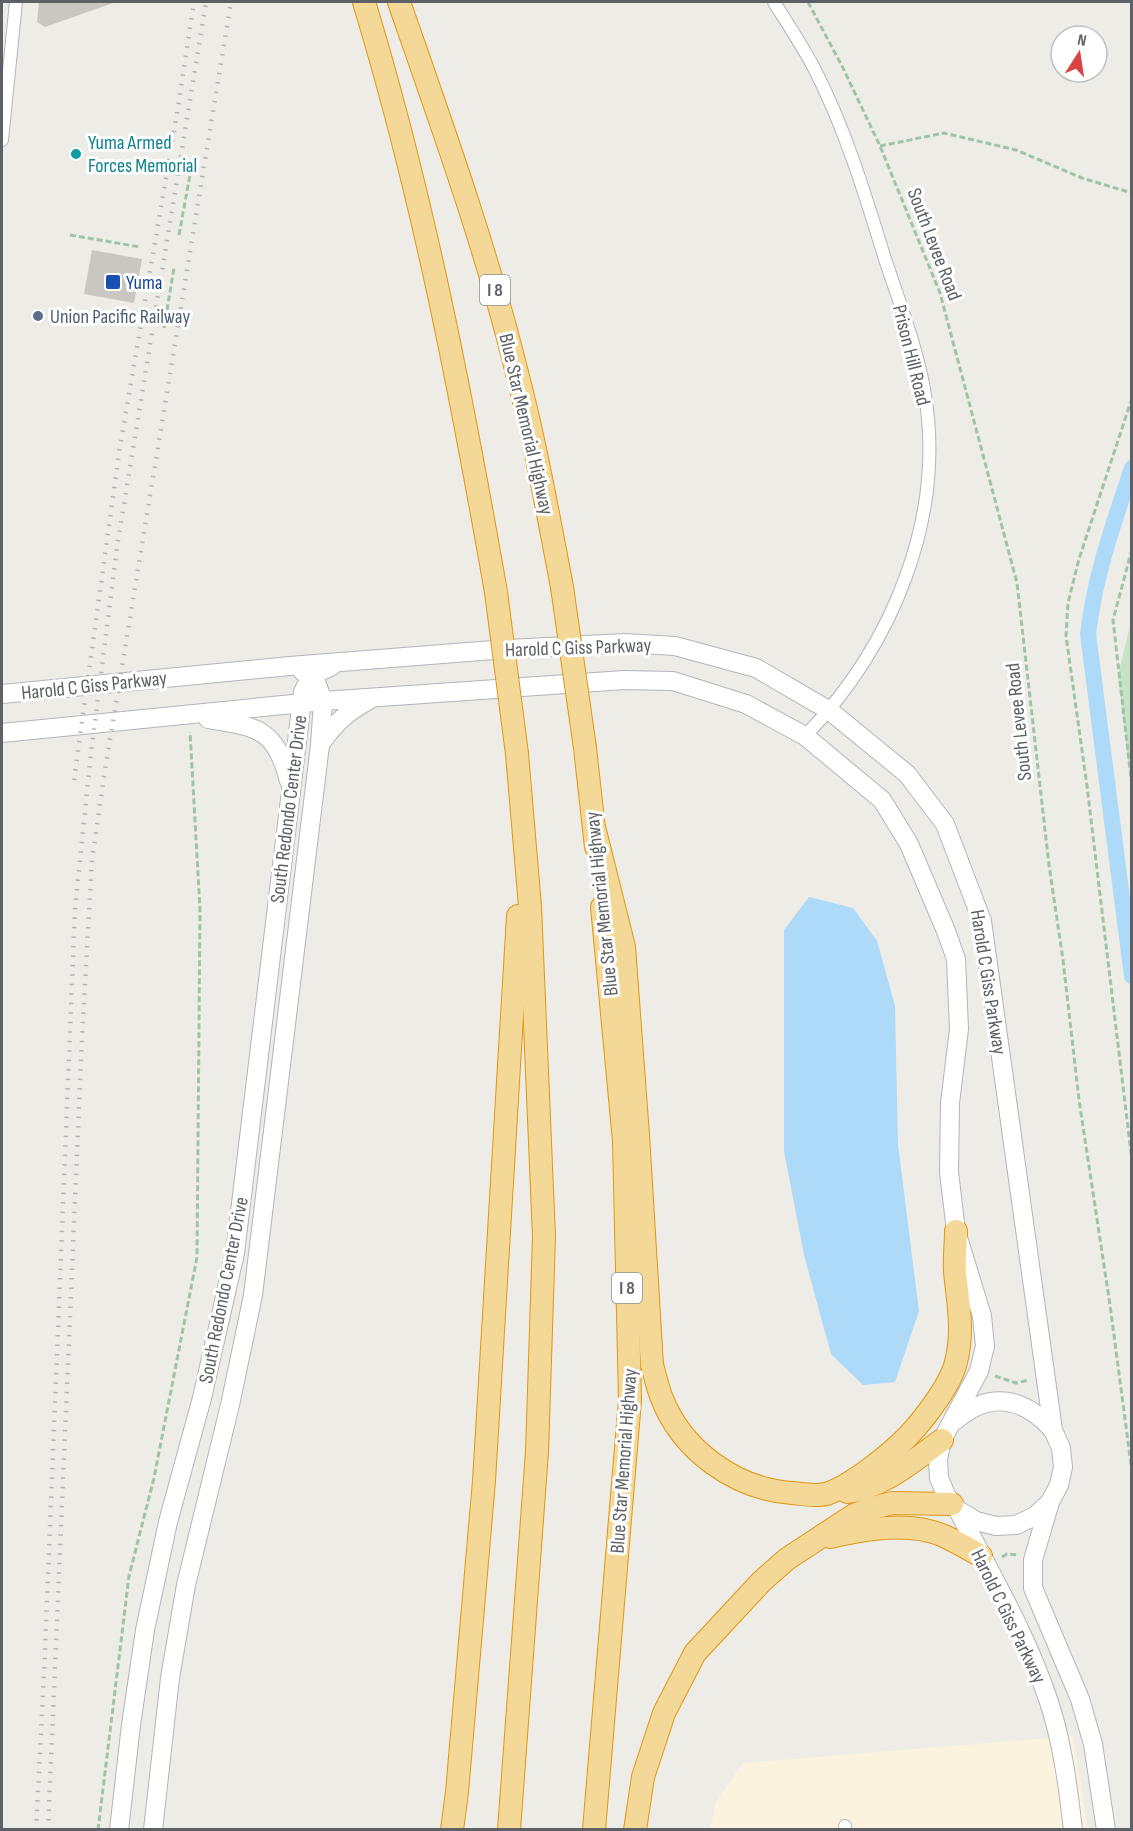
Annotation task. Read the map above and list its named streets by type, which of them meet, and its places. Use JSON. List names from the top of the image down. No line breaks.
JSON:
{"streets":{"highway":["I 8","Blue Star Memorial Highway"],"main road":["Harold C Giss Parkway","South Redondo Center Drive"],"street":["Prison Hill Road"],"path":["South Levee Road"]},"crossings":[["Prison Hill Road","Harold C Giss Parkway"],["Harold C Giss Parkway","South Redondo Center Drive"]],"places":{"other":["Yuma Armed Forces Memorial","Union Pacific Railway"],"transit":["Yuma"]},"north":"top"}
